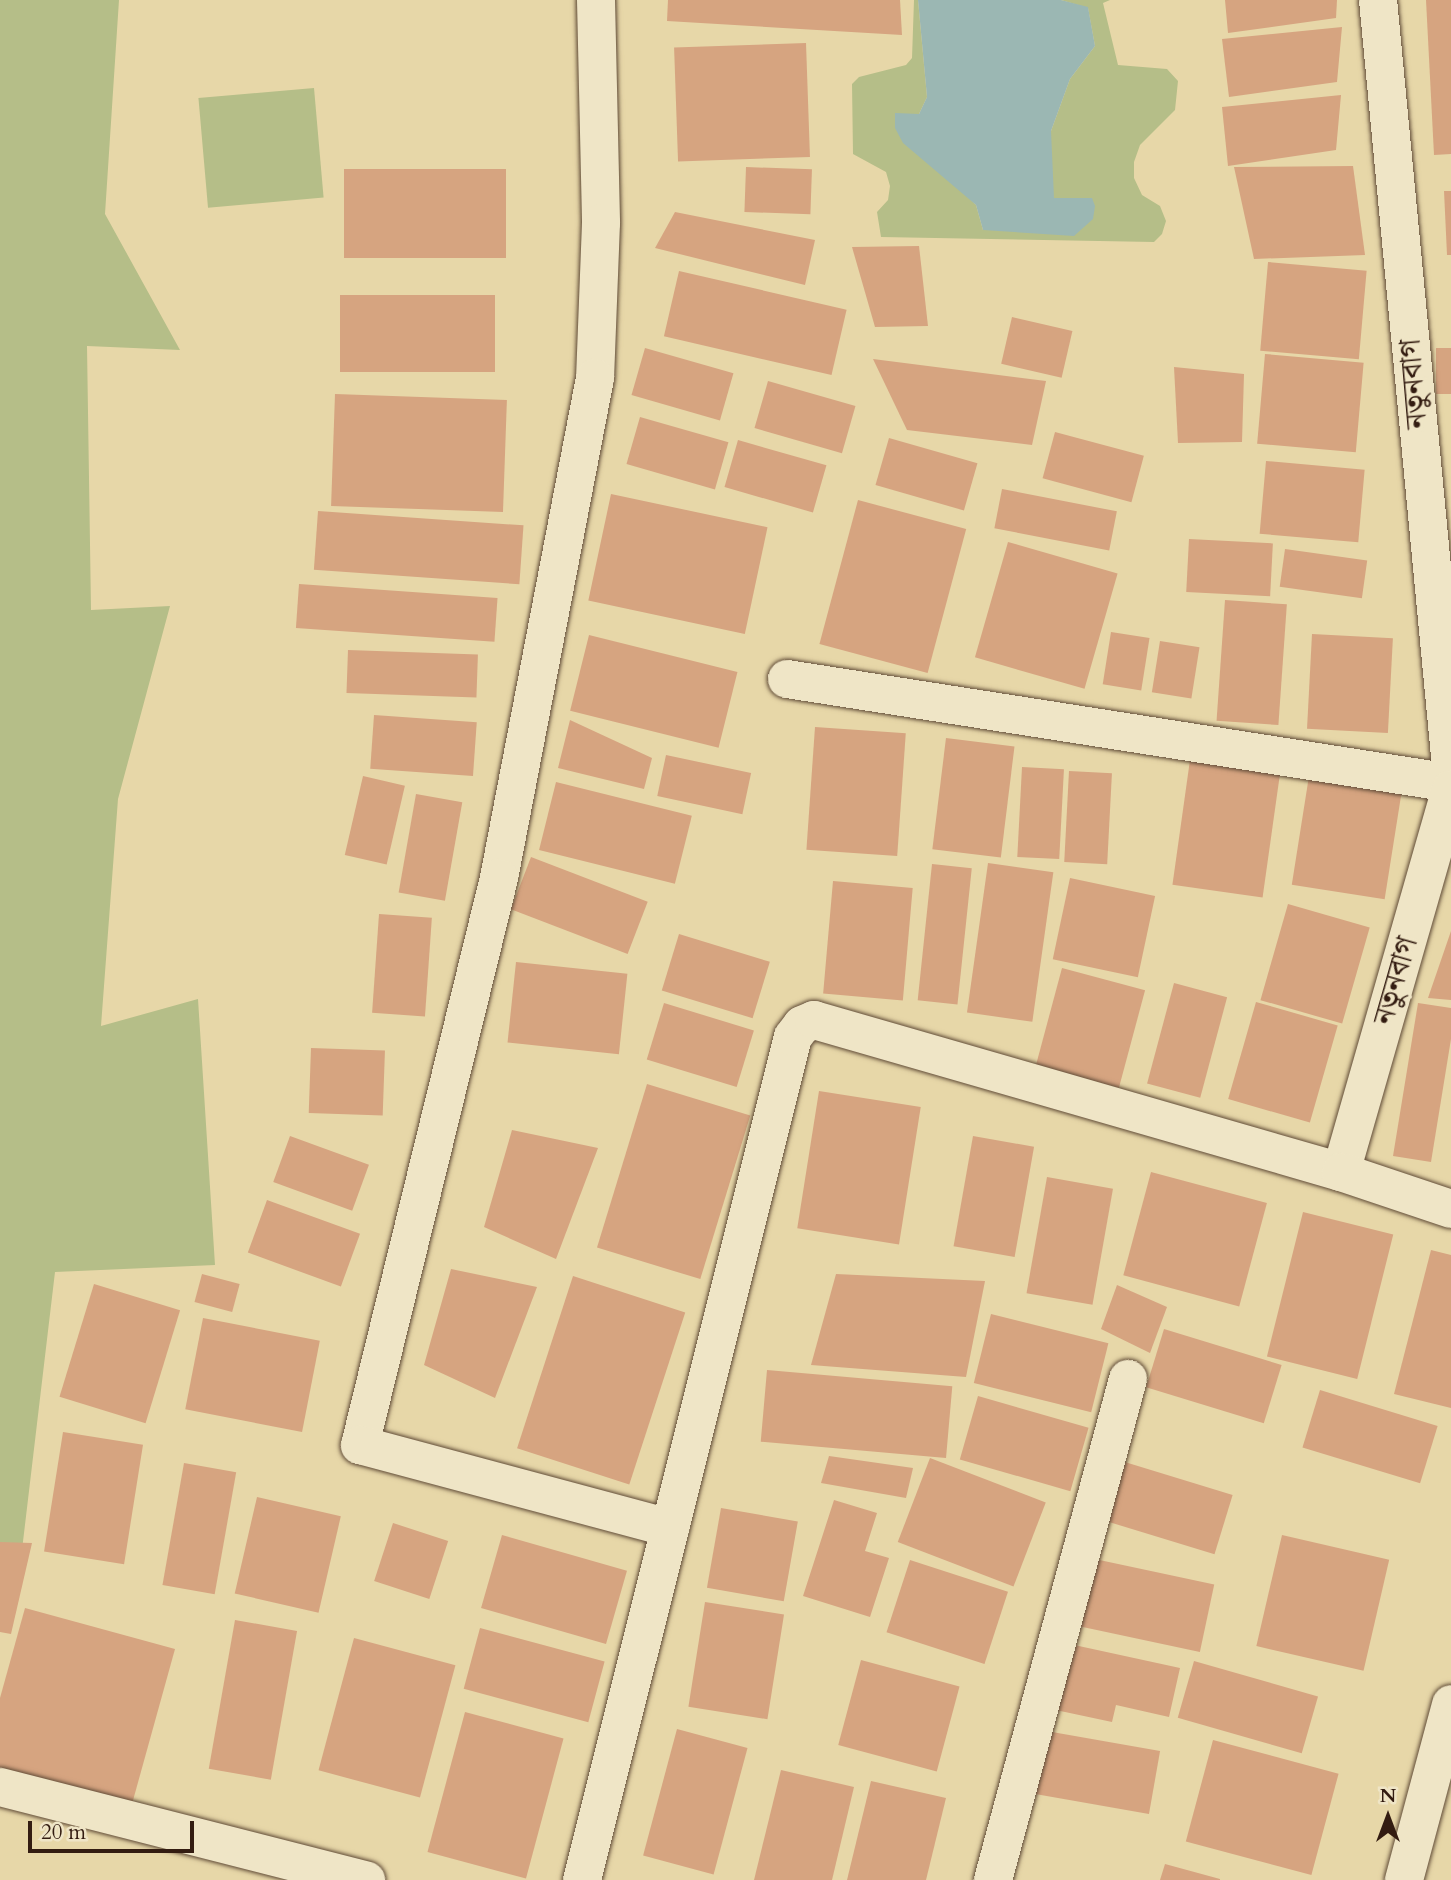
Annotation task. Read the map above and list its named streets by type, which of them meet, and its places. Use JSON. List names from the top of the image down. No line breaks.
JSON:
{"streets":{"street":["নতুনবাগ"]},"scale_bar":"20 m","north":"top"}
